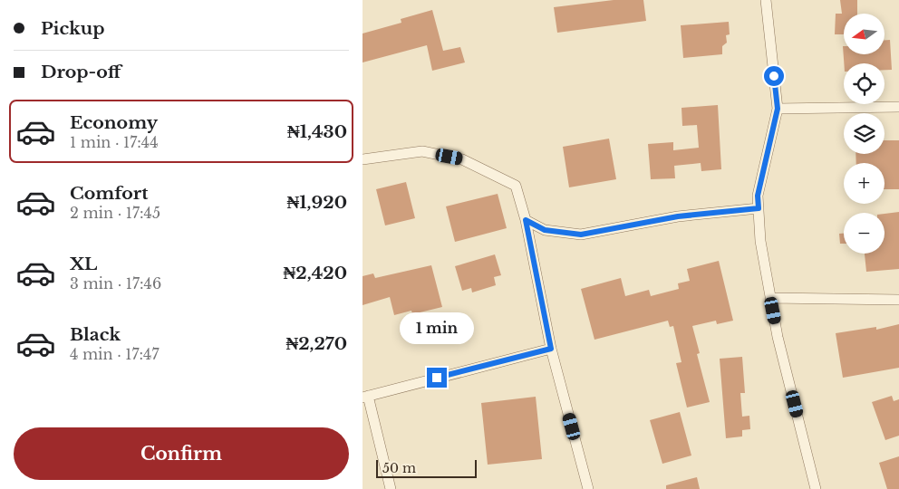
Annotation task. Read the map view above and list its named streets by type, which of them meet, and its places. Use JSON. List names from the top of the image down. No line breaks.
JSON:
{"scale_bar":"50 m","north":"left","page":{"banner":["Pickup","Drop-off"],"map_buttons":["+","−"],"list":[{"name":"Economy","note":"1 min · 17:44","value":"₦1,430"},{"name":"Comfort","note":"2 min · 17:45","value":"₦1,920"},{"name":"XL","note":"3 min · 17:46","value":"₦2,420"},{"name":"Black","note":"4 min · 17:47","value":"₦2,270"}],"bubble":"1 min","buttons":"Confirm","scale":"50 m"}}
